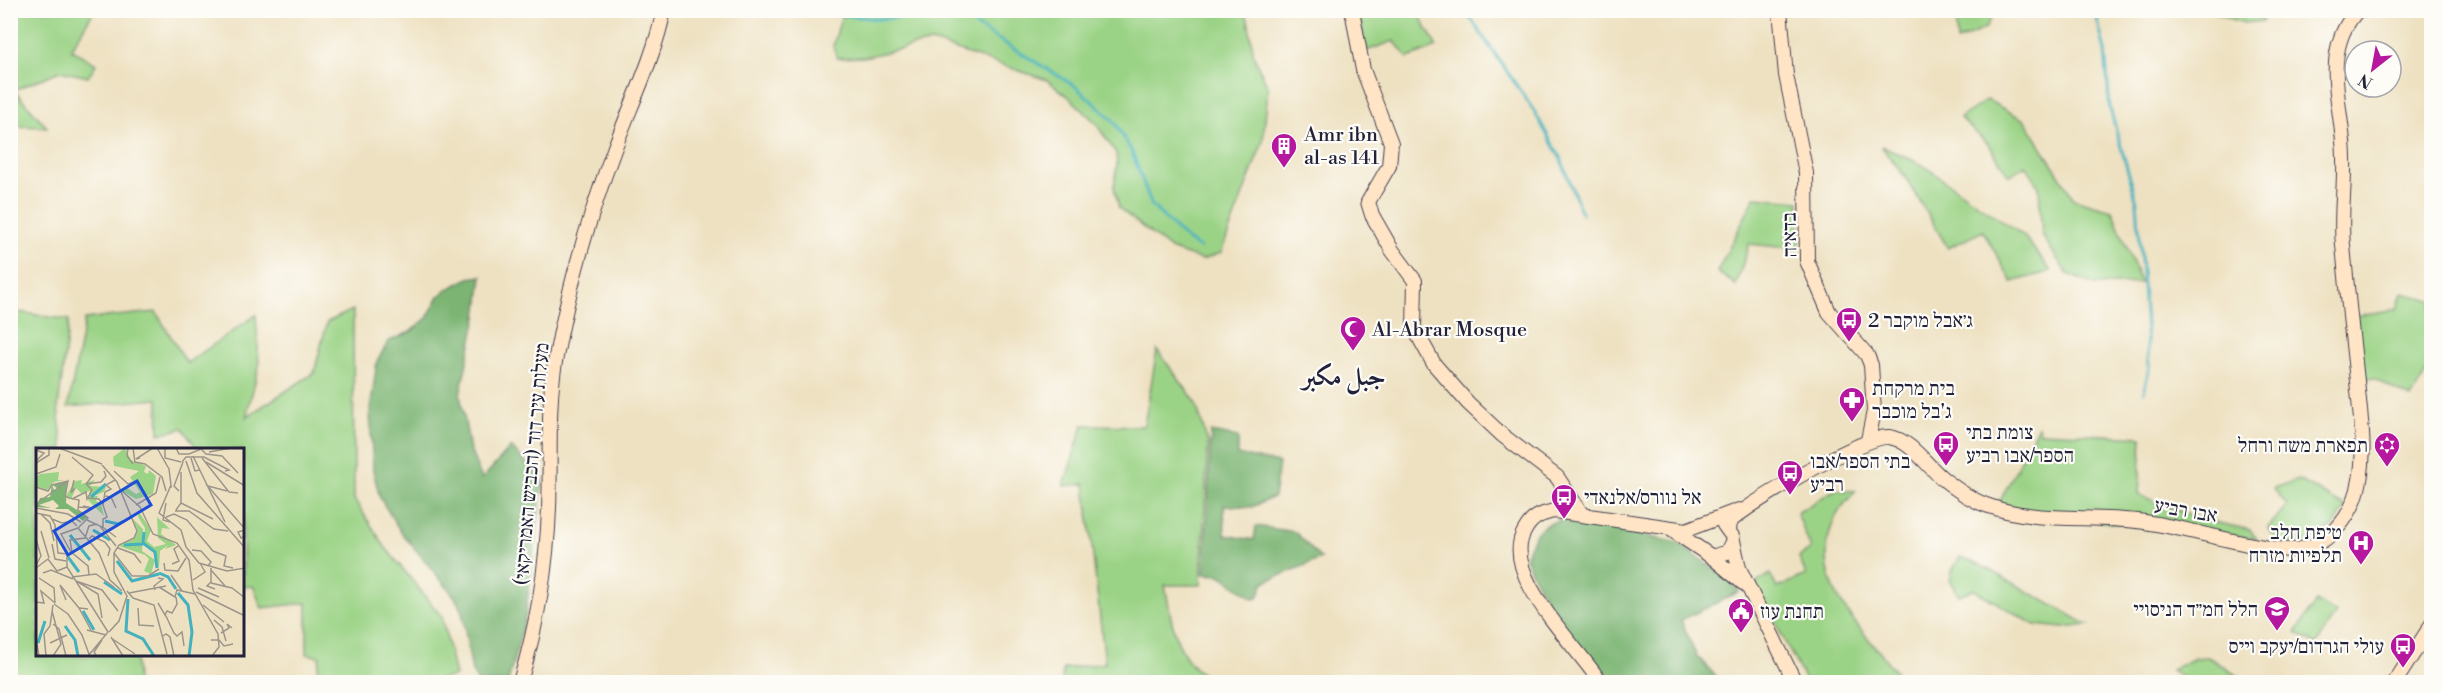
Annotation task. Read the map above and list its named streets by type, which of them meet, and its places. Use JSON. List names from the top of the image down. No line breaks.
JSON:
{"streets":{"street":["בדאיה","מעלות עיר דוד (הכביש האמריקאי)","אבו רביע"]},"crossings":[["בדאיה","אבו רביע"]],"districts":["جبل مكبر"],"places":{"building":["Amr ibn al-as 141"],"bus stop":["ג׳אבל מוקבר 2","צומת בתי הספר/אבו רביע","בתי הספר/אבו רביע","אל נוורס/אלנאדי","עולי הגרדום/יעקב וייס"],"mosque":["Al-Abrar Mosque"],"pharmacy":["בית מרקחת ג'בל מוכבר"],"synagogue":["תפארת משה ורחל"],"hospital":["טיפת חלב תלפיות מזרח"],"school or university":["הלל חמ״ד הניסויי"],"public building":["תחנת עוז"]},"north":"bottom left"}
